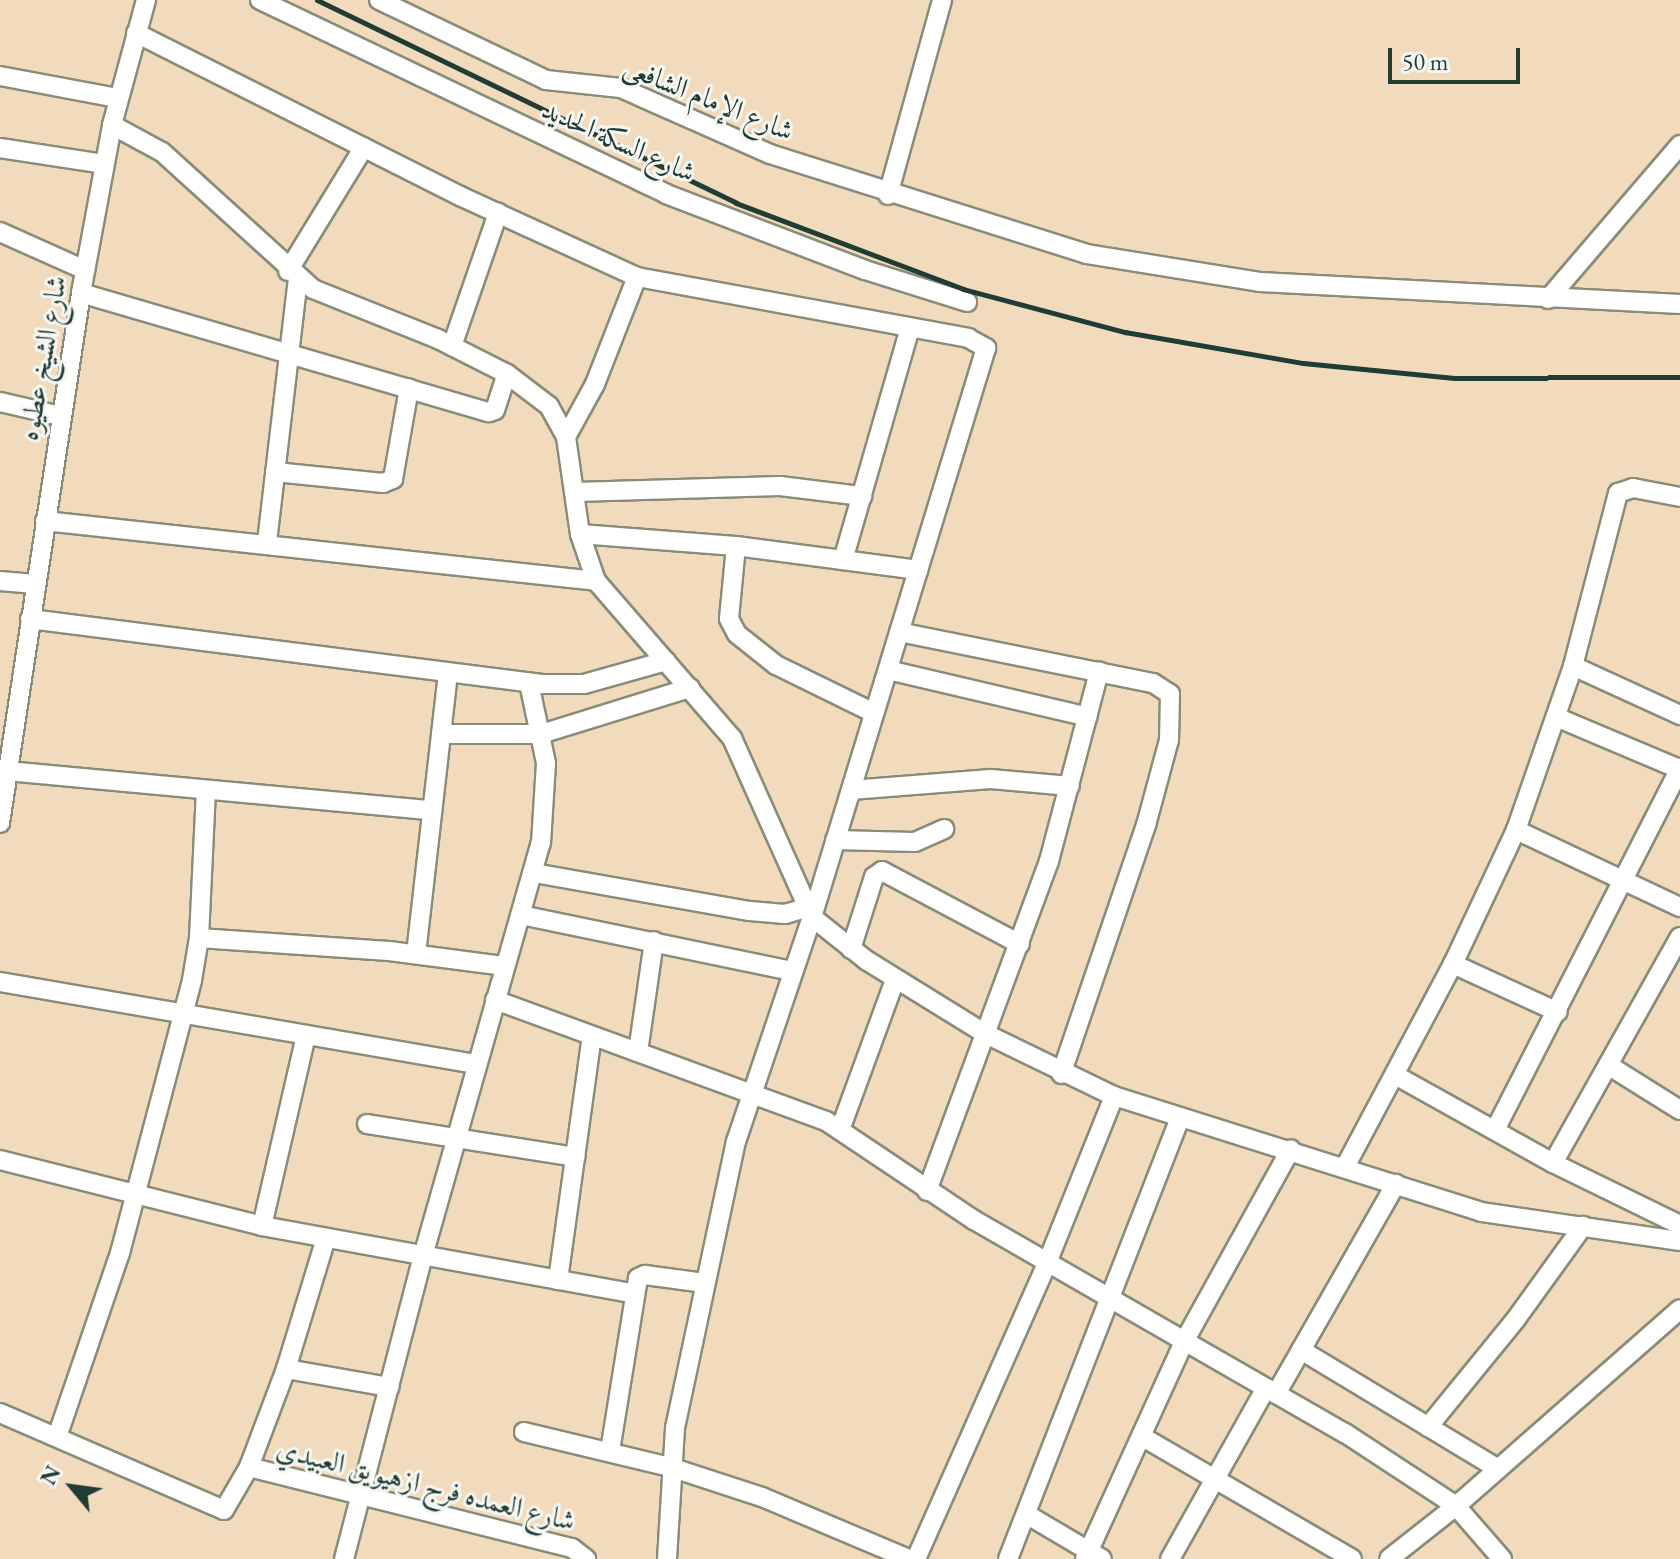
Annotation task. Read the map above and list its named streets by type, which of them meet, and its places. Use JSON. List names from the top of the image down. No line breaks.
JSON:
{"streets":{"street":["شارع الإمام الشافعى","شارع السكة الحديد","شارع الشيخ عطيوه","شارع العمده فرج ازهيويق العبيدي"]},"scale_bar":"50 m","north":"top left"}
